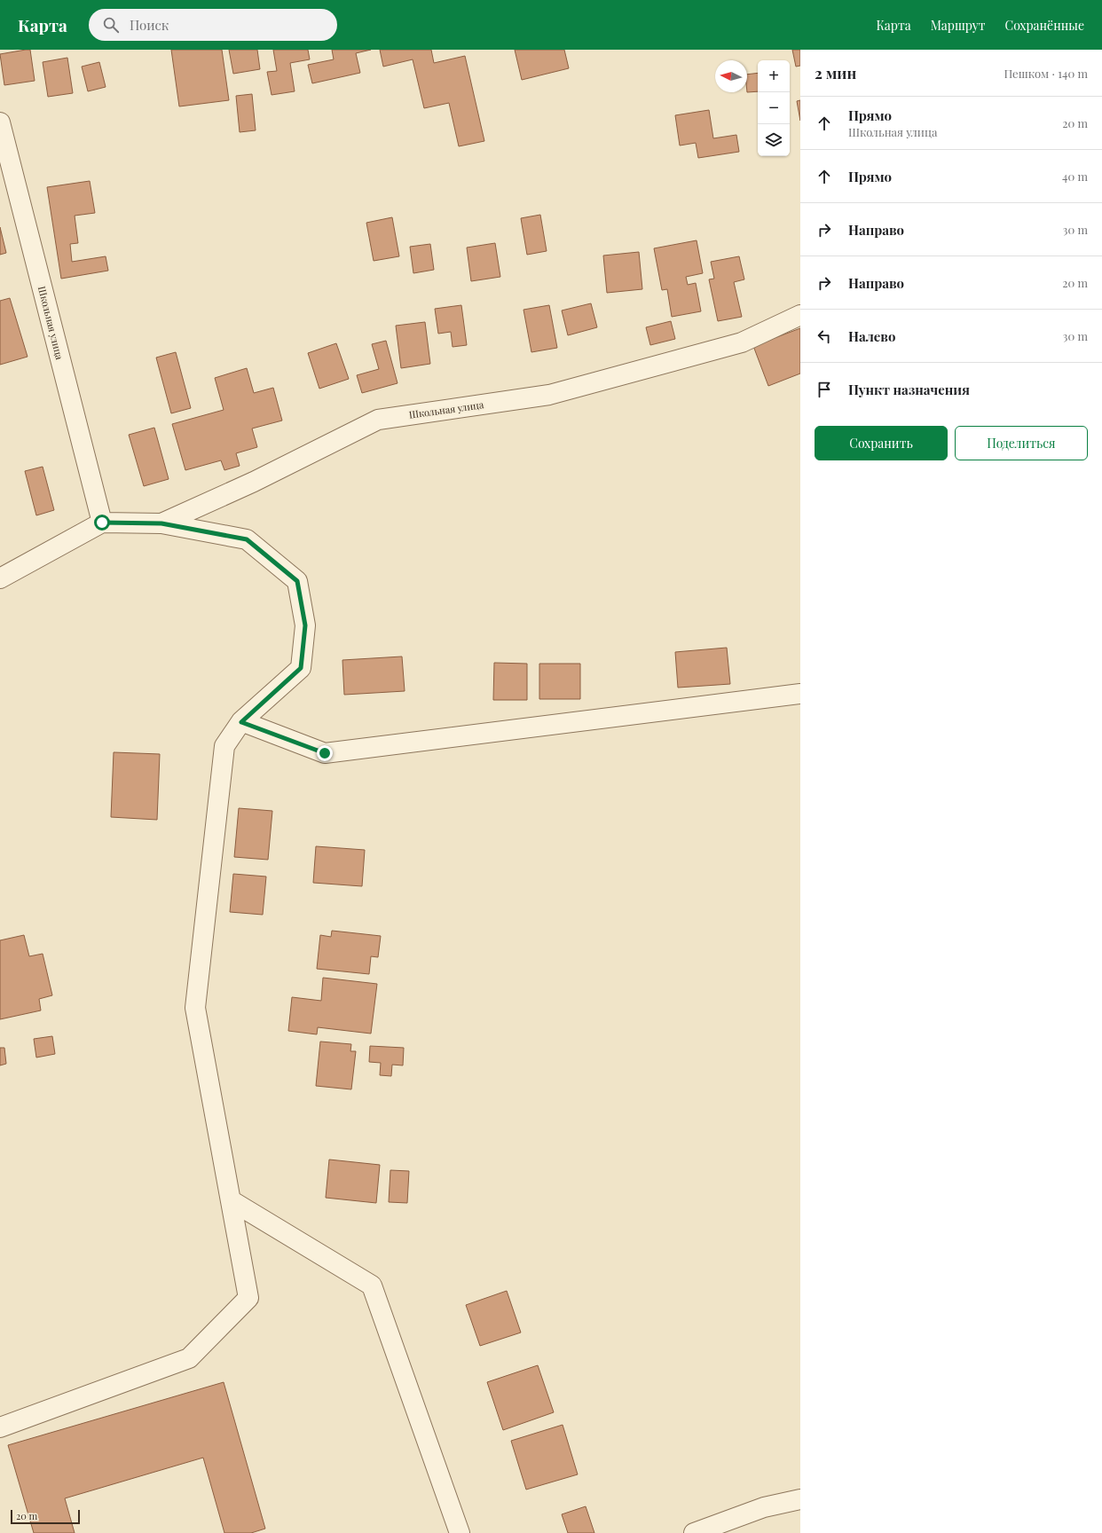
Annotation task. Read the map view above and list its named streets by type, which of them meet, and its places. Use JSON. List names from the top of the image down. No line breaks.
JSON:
{"streets":{"street":["Школьная улица"]},"scale_bar":"20 m","north":"left","page":{"header":"Карта","search":"Поиск","nav":["Карта","Маршрут","Сохранённые"],"heading":["2 мин","Пешком · 140 m"],"map_buttons":["+","−"],"list":[["Прямо","Школьная улица","20 m"],["Прямо","40 m"],["Направо","30 m"],["Направо","20 m"],["Налево","30 m"],"Пункт назначения"],"buttons":["Сохранить","Поделиться"],"scale":"20 m"}}
